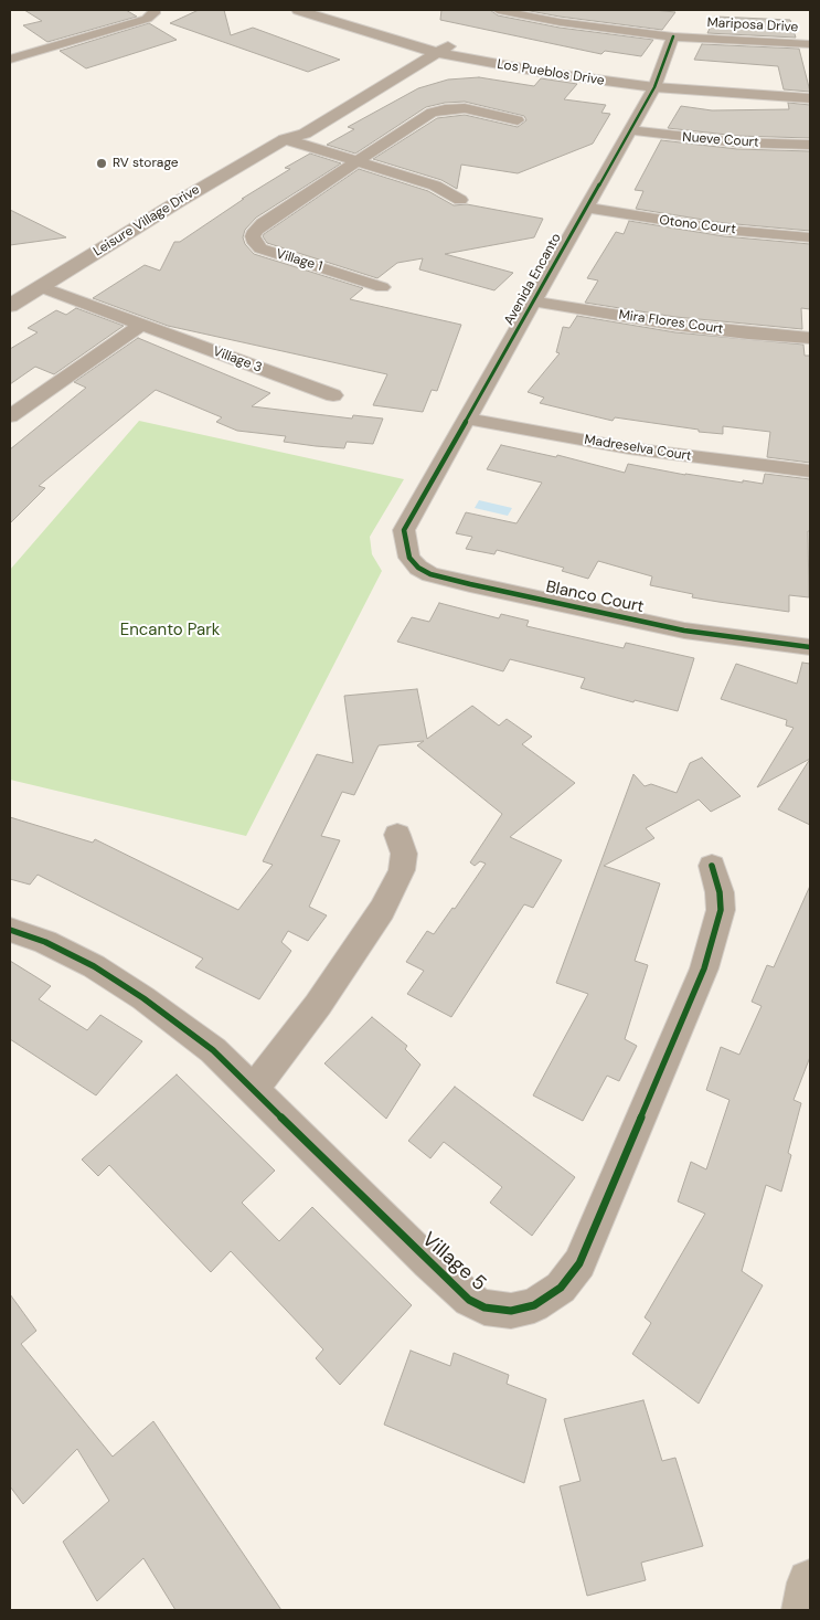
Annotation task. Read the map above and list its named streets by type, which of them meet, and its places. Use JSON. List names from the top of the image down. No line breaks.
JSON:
{"streets":{"street":["Mariposa Drive","Los Pueblos Drive","Nueve Court","Leisure Village Drive","Otono Court","Village 1","Avenida Encanto","Mira Flores Court","Village 3","Madreselva Court","Blanco Court","Village 5"]},"crossings":[["Mariposa Drive","Avenida Encanto"],["Los Pueblos Drive","Leisure Village Drive"],["Los Pueblos Drive","Avenida Encanto"],["Nueve Court","Avenida Encanto"],["Leisure Village Drive","Village 3"],["Otono Court","Avenida Encanto"],["Avenida Encanto","Mira Flores Court"],["Avenida Encanto","Madreselva Court"],["Avenida Encanto","Blanco Court"]],"parks":["Encanto Park"],"places":["RV storage"]}
